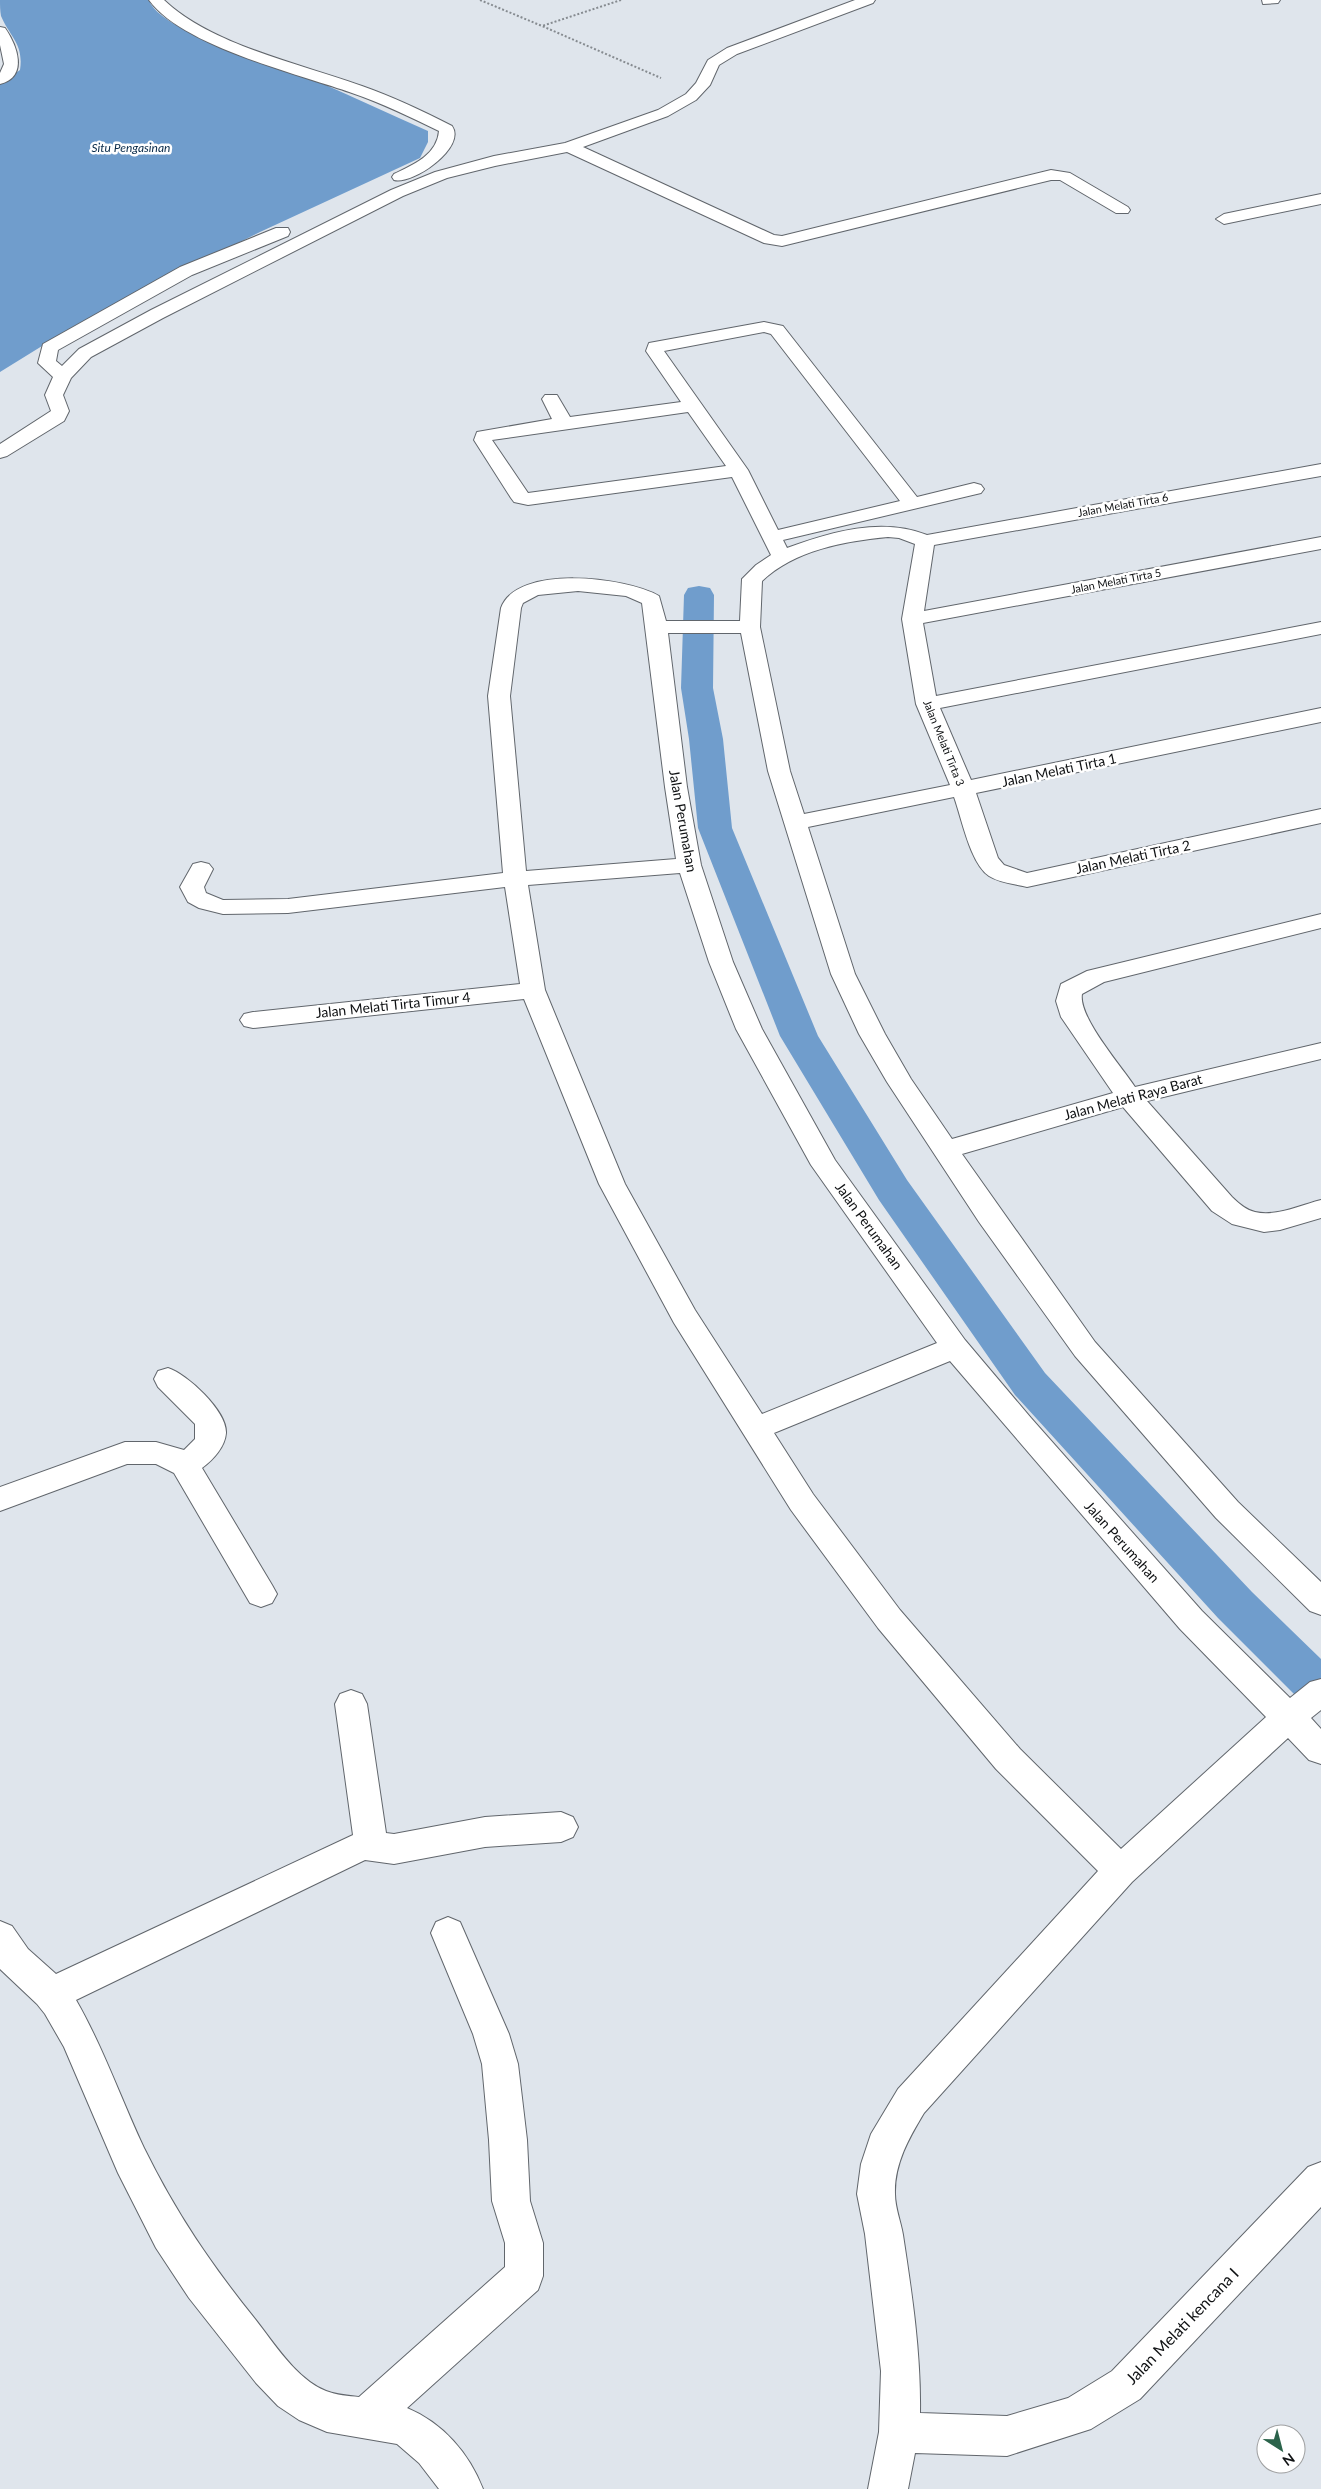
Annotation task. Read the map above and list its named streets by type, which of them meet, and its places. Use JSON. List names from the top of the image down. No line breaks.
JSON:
{"streets":{"street":["Jalan Melati Tirta 6","Jalan Melati Tirta 5","Jalan Melati Tirta 3","Jalan Melati Tirta 1","Jalan Perumahan","Jalan Melati Tirta 2","Jalan Melati Tirta Timur 4","Jalan Melati Raya Barat","Jalan Melati kencana I"]},"crossings":[["Jalan Melati Tirta 6","Jalan Melati Tirta 3"],["Jalan Melati Tirta 5","Jalan Melati Tirta 3"],["Jalan Melati Tirta 3","Jalan Melati Tirta 1"],["Jalan Melati Tirta 3","Jalan Melati Tirta 2"]],"water":["Situ Pengasinan"],"north":"bottom right"}
